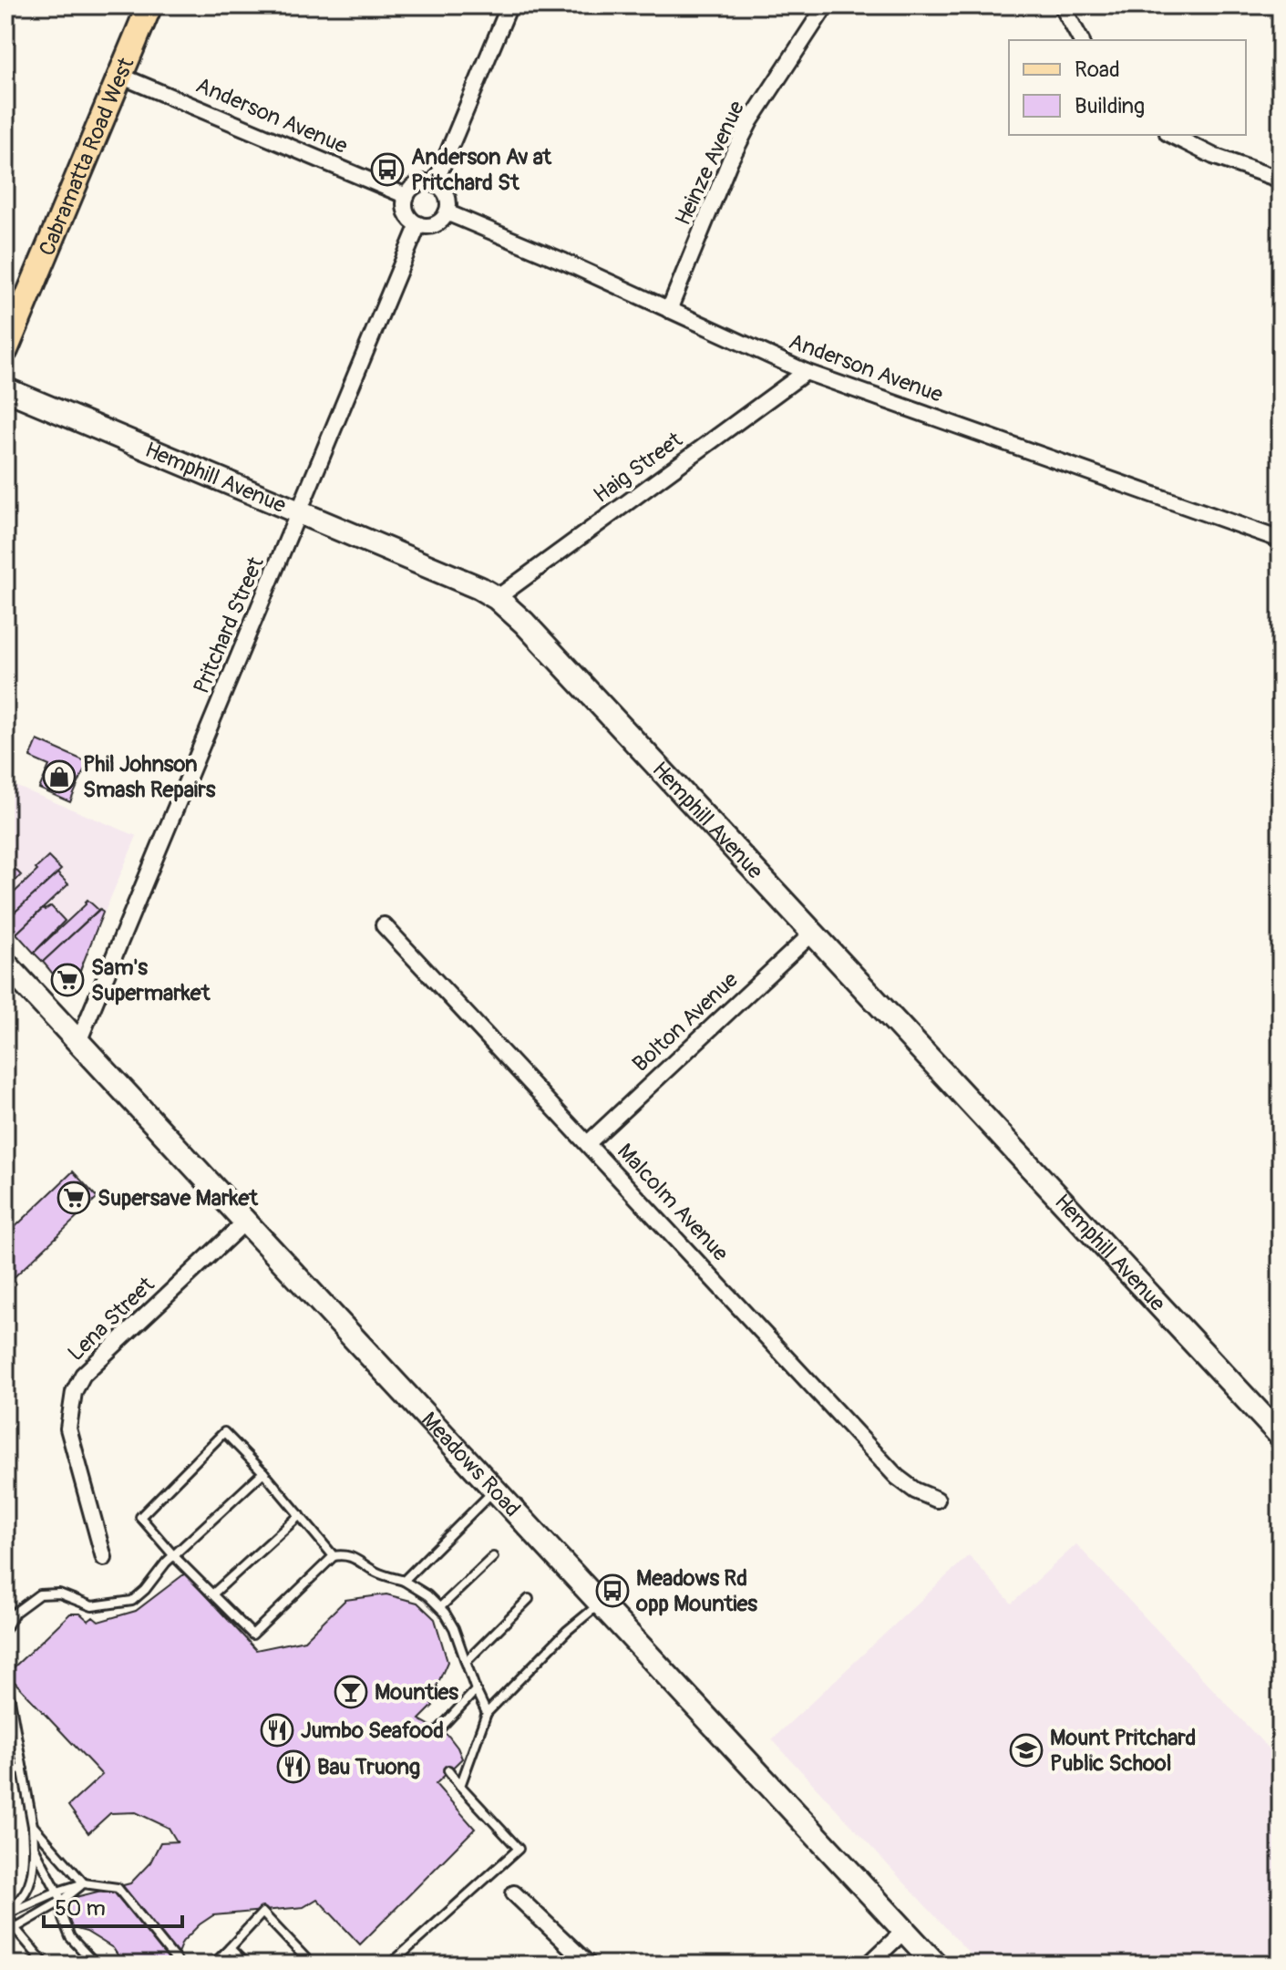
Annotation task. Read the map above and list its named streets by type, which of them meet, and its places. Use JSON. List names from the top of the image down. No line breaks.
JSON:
{"streets":{"main road":["Cabramatta Road West"],"street":["Anderson Avenue","Heinze Avenue","Haig Street","Hemphill Avenue","Pritchard Street","Bolton Avenue","Malcolm Avenue","Lena Street","Meadows Road"]},"crossings":[["Anderson Avenue","Cabramatta Road West"],["Anderson Avenue","Heinze Avenue"],["Anderson Avenue","Haig Street"],["Anderson Avenue","Pritchard Street"],["Haig Street","Hemphill Avenue"],["Hemphill Avenue","Pritchard Street"],["Hemphill Avenue","Bolton Avenue"],["Pritchard Street","Meadows Road"],["Bolton Avenue","Malcolm Avenue"],["Lena Street","Meadows Road"]],"places":{"bus stop":["Anderson Av at Pritchard St","Meadows Rd opp Mounties"],"shop":["Phil Johnson Smash Repairs"],"supermarket":["Sam's Supermarket","Supersave Market"],"bar":["Mounties"],"restaurant":["Jumbo Seafood","Bau Truong"],"school or university":["Mount Pritchard Public School"]},"legend":["Road","Building"],"scale_bar":"50 m"}
